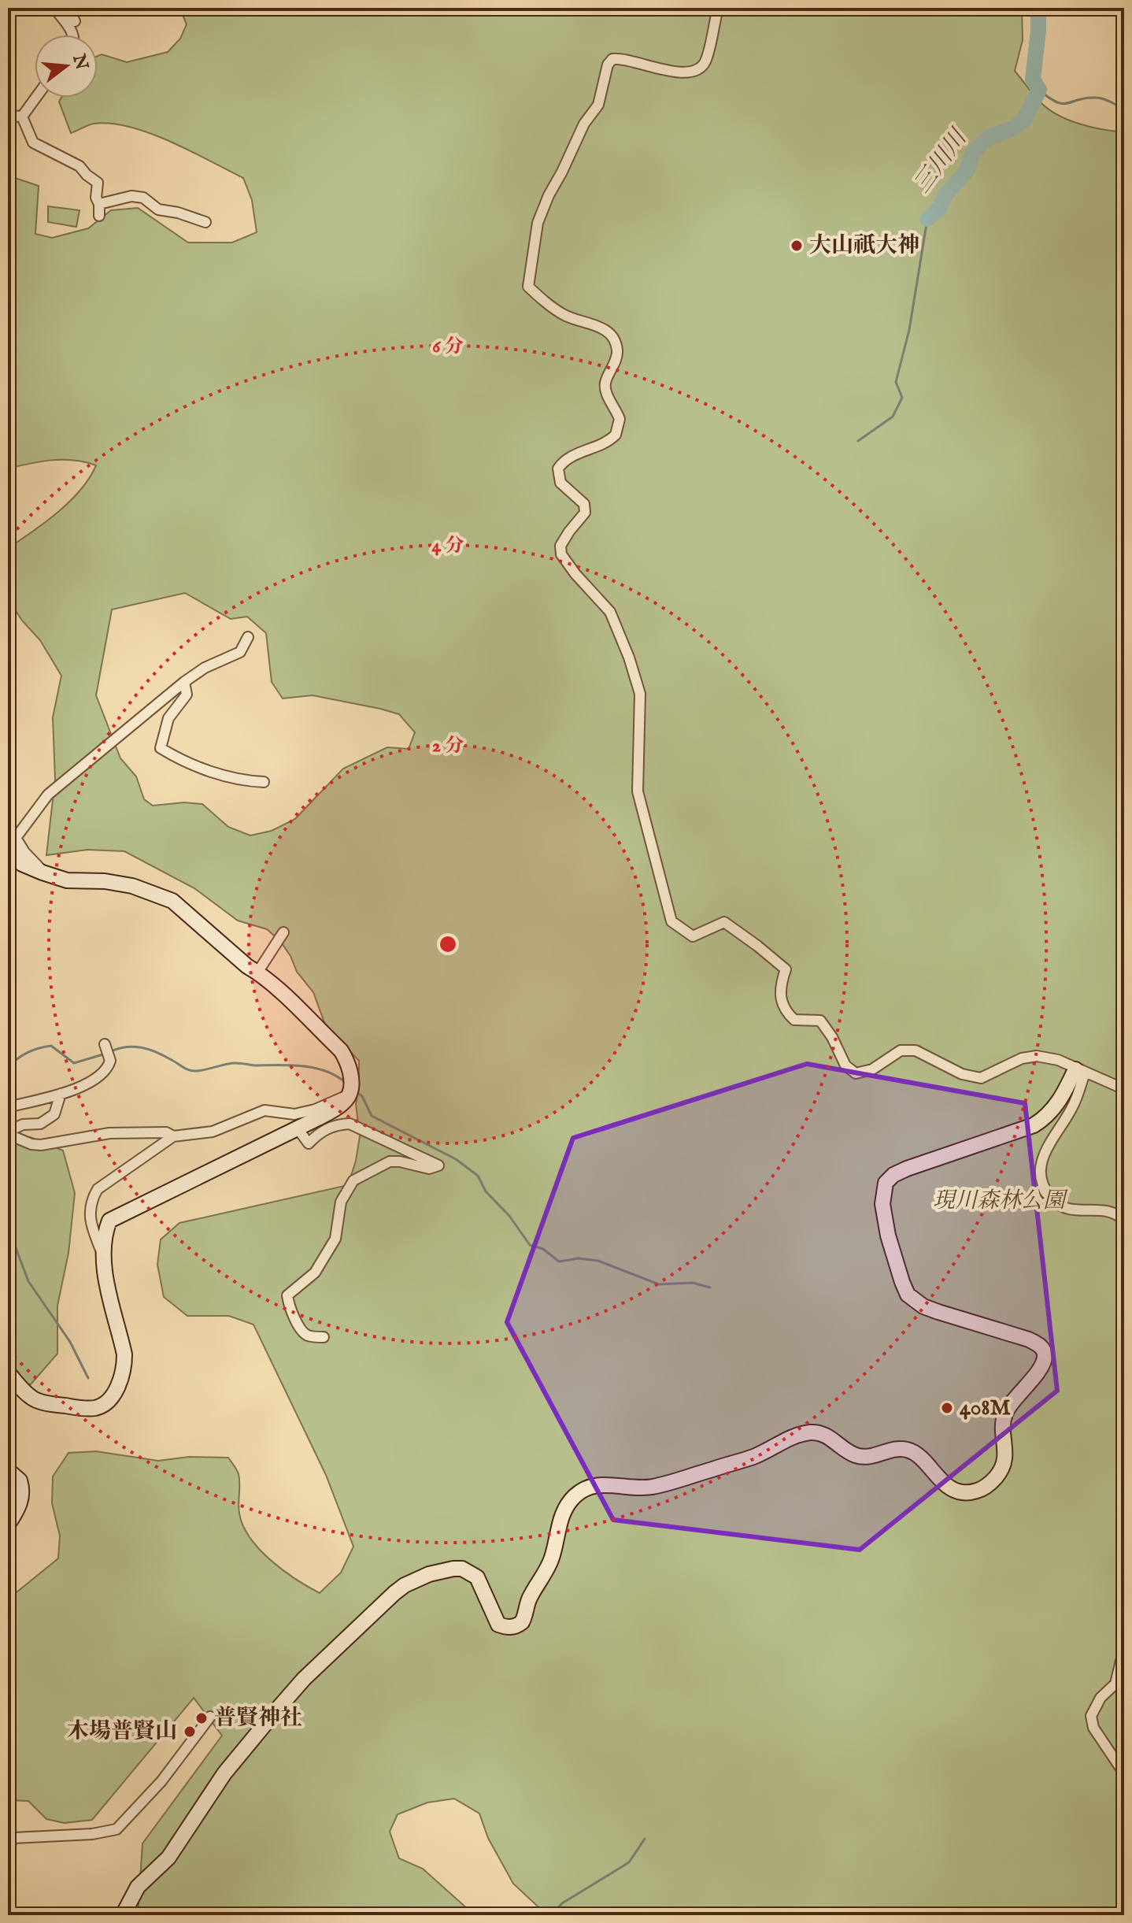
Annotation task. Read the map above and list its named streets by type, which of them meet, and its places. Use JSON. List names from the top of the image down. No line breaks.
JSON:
{"water":["三川川"],"parks":["現川森林公園"],"places":["大山祇大神","408M","普賢神社","木場普賢山"],"north":"right","rings":["6 分","4 分","2 分"]}
